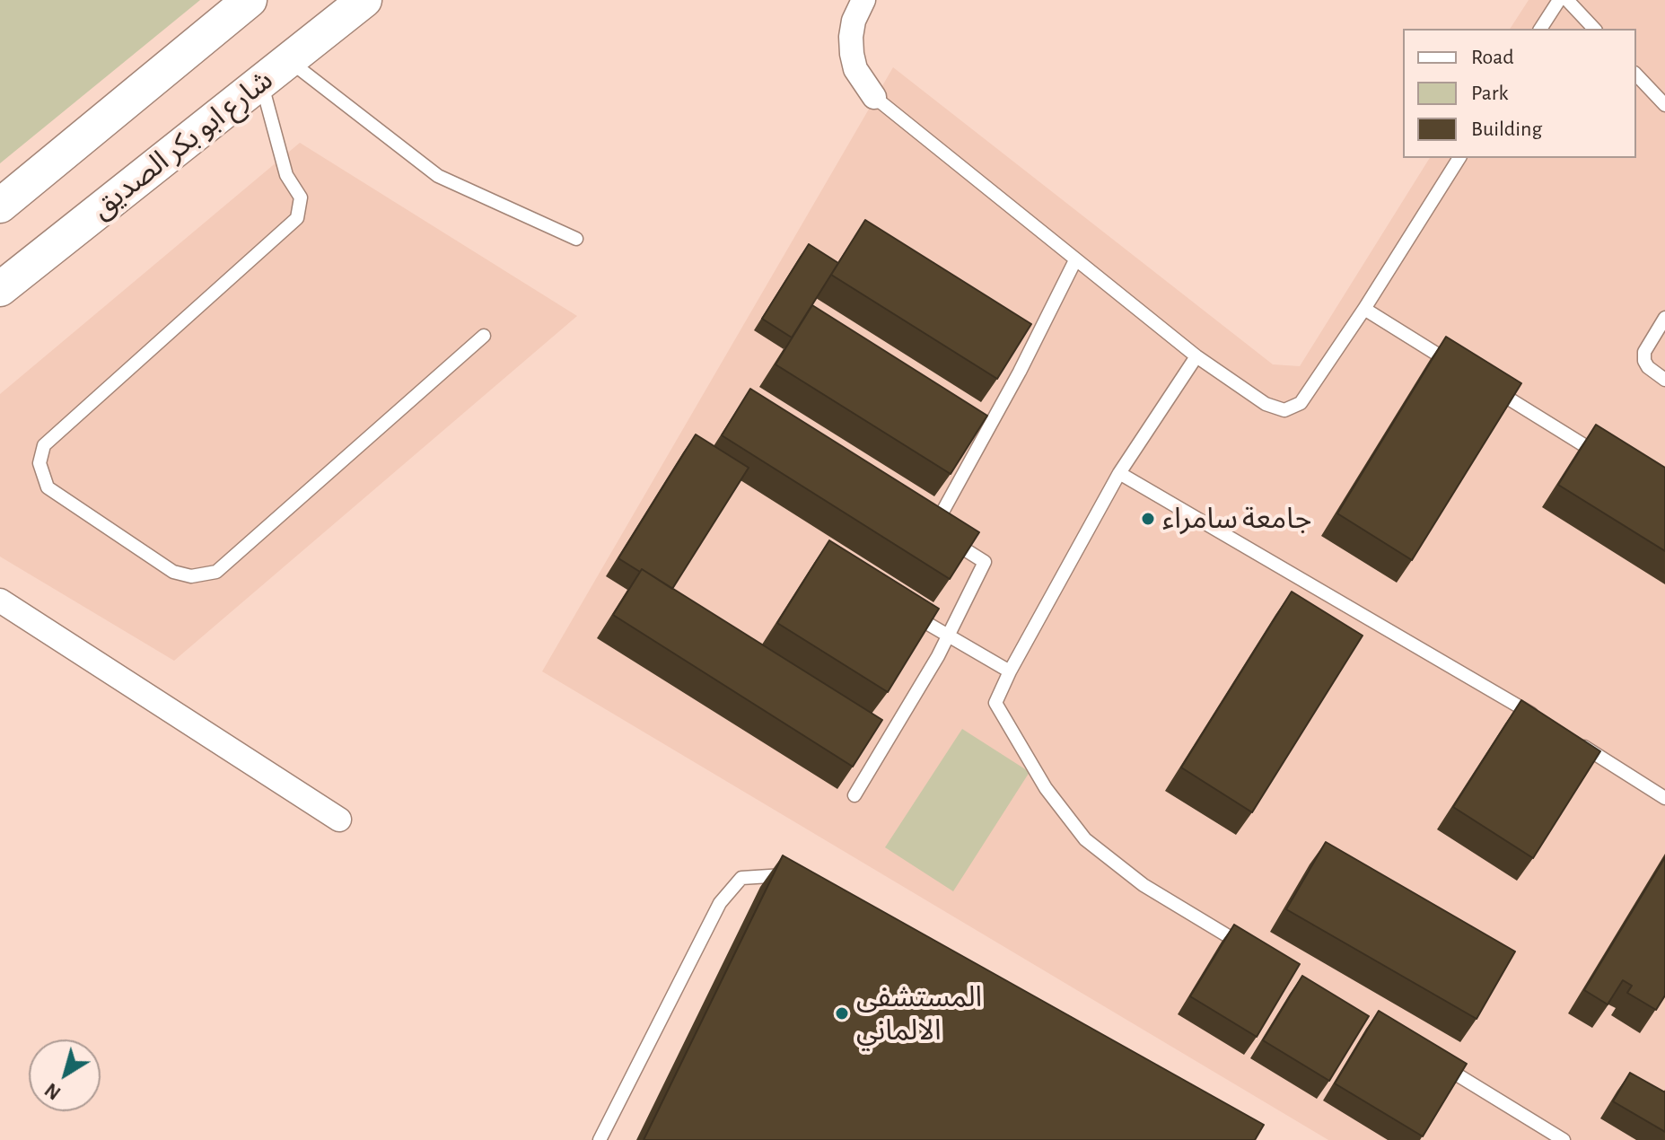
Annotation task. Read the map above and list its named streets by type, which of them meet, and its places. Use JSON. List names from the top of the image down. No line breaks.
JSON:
{"streets":{"main road":["شارع ابو بكر الصديق"]},"places":["جامعة سامراء","المستشفى الالماني"],"legend":["Road","Park","Building"],"north":"bottom left"}
